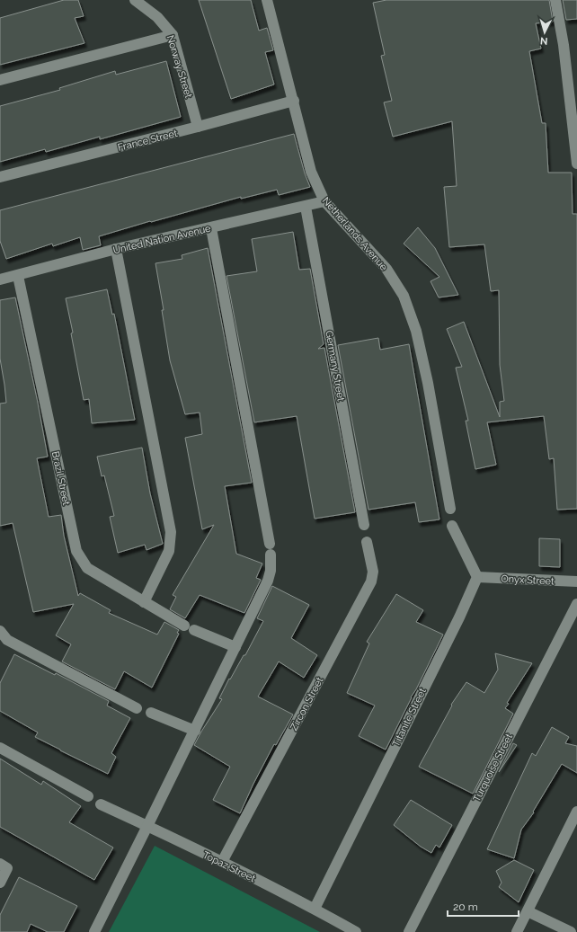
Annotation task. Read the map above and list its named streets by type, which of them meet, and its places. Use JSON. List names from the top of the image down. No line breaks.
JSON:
{"streets":{"street":["Norway Street","France Street","Netherlands Avenue","United Nation Avenue","Germany Street","Brazil Street","Onyx Street","Zircon Street","Titanite Street","Turquoise Street","Topaz Street"]},"crossings":[["Norway Street","France Street"],["France Street","Netherlands Avenue"],["Netherlands Avenue","United Nation Avenue"],["United Nation Avenue","Germany Street"],["United Nation Avenue","Brazil Street"],["Onyx Street","Titanite Street"],["Zircon Street","Topaz Street"],["Titanite Street","Topaz Street"]],"scale_bar":"20 m","north":"bottom"}
